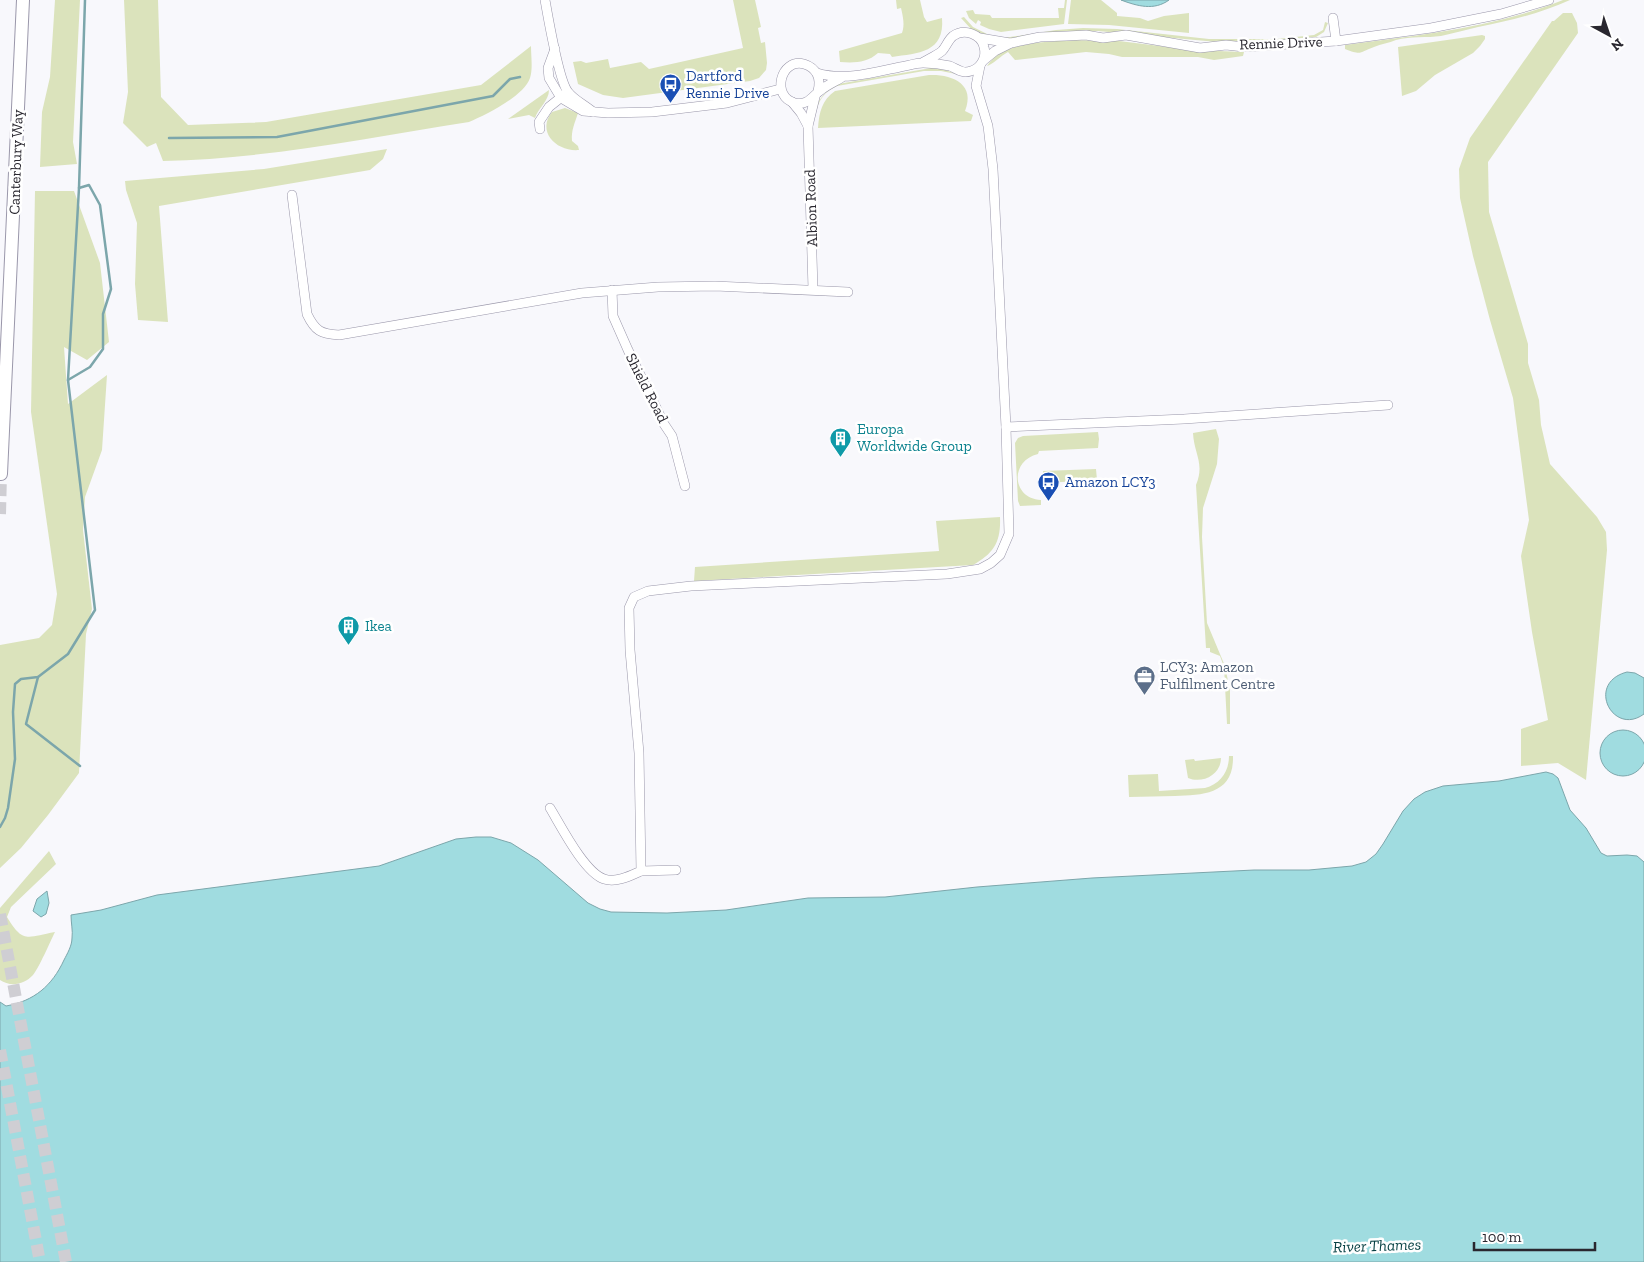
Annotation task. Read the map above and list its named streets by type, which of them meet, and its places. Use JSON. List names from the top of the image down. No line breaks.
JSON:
{"streets":{"highway":["Canterbury Way"],"street":["Rennie Drive","Albion Road","Shield Road"]},"crossings":[["Rennie Drive","Albion Road"]],"water":["River Thames"],"places":{"bus stop":["Dartford Rennie Drive","Amazon LCY3"],"building":["Europa Worldwide Group","Ikea"],"office":["LCY3: Amazon Fulfilment Centre"]},"scale_bar":"100 m","north":"bottom right"}
